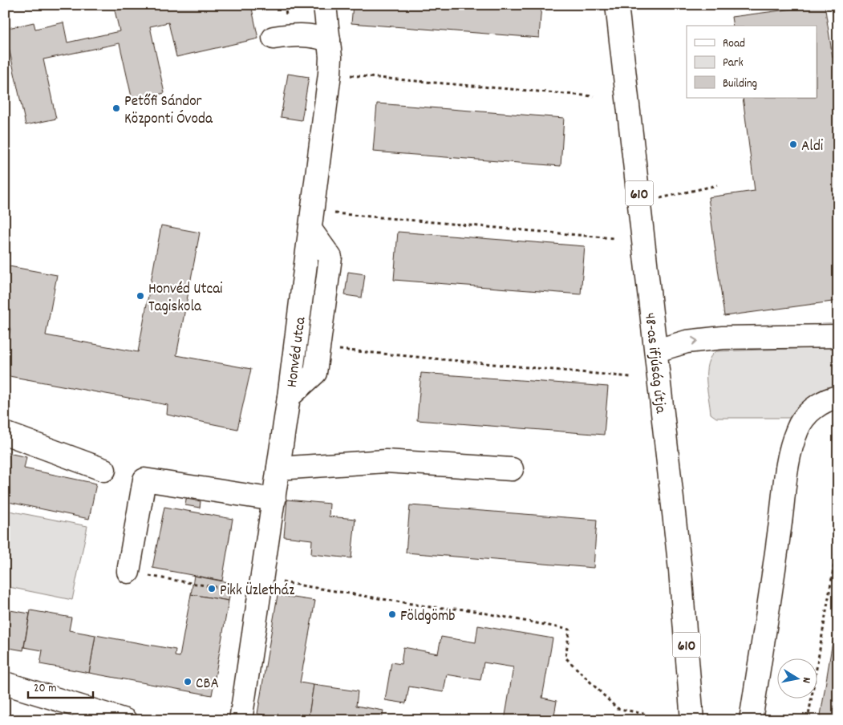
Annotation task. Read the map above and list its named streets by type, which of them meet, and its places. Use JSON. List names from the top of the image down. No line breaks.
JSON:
{"streets":{"street":["610","Honvéd utca","48-as ifjúság útja"]},"places":["Petőfi Sándor Központi Óvoda","Aldi","Honvéd Utcai Tagiskola","Pikk Üzletház","Földgömb","CBA"],"legend":["Road","Park","Building"],"scale_bar":"20 m","north":"right"}
